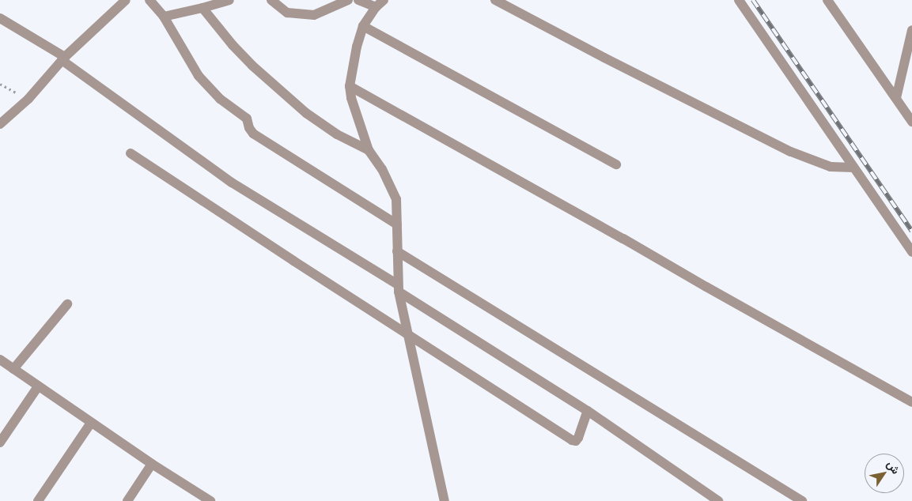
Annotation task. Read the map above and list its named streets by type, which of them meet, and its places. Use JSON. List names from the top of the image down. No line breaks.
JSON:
{"north":"top right"}
